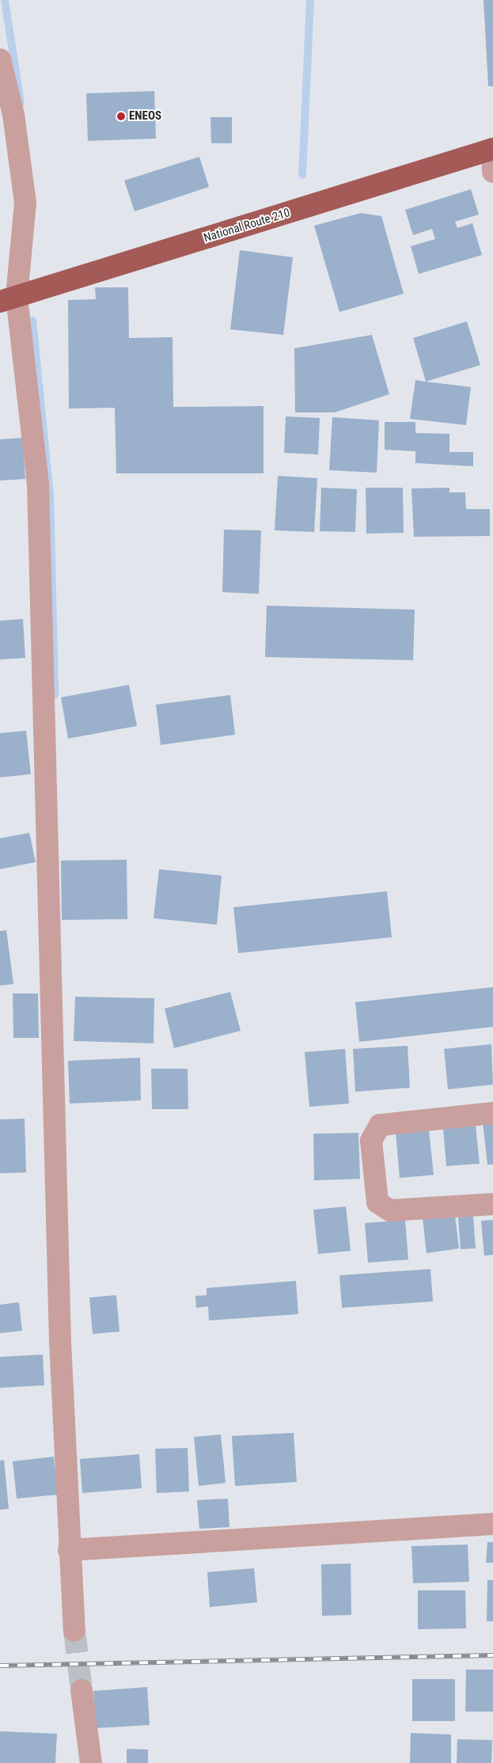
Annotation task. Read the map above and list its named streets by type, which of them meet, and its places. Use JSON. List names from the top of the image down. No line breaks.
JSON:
{"streets":{"highway":["National Route 210"]},"places":["ENEOS"]}
